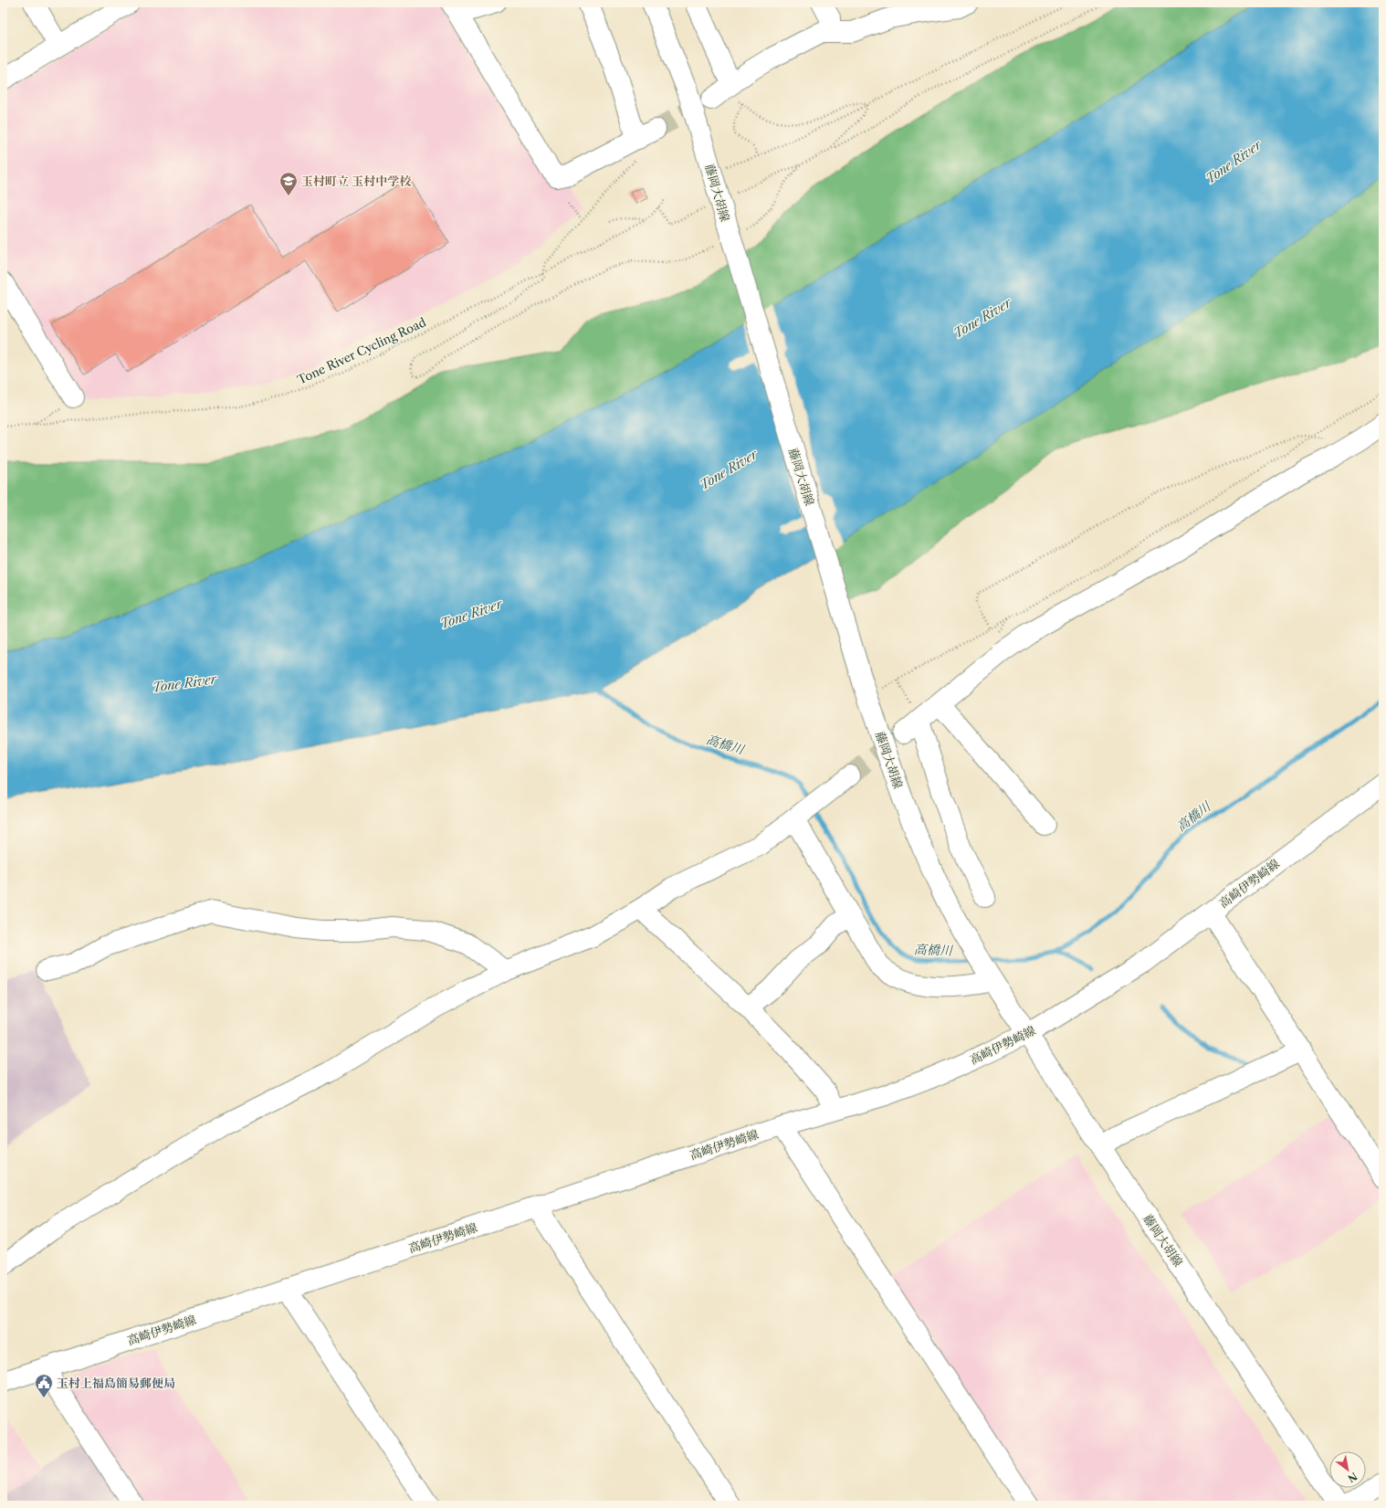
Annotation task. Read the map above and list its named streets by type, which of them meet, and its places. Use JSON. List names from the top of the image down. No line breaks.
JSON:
{"streets":{"street":["藤岡大胡線","高崎伊勢崎線"],"path":["Tone River Cycling Road"]},"crossings":[["藤岡大胡線","高崎伊勢崎線"]],"water":["Tone River","高橋川"],"places":{"school or university":["玉村町立 玉村中学校"],"public building":["玉村上福島簡易郵便局"]},"north":"bottom right"}
